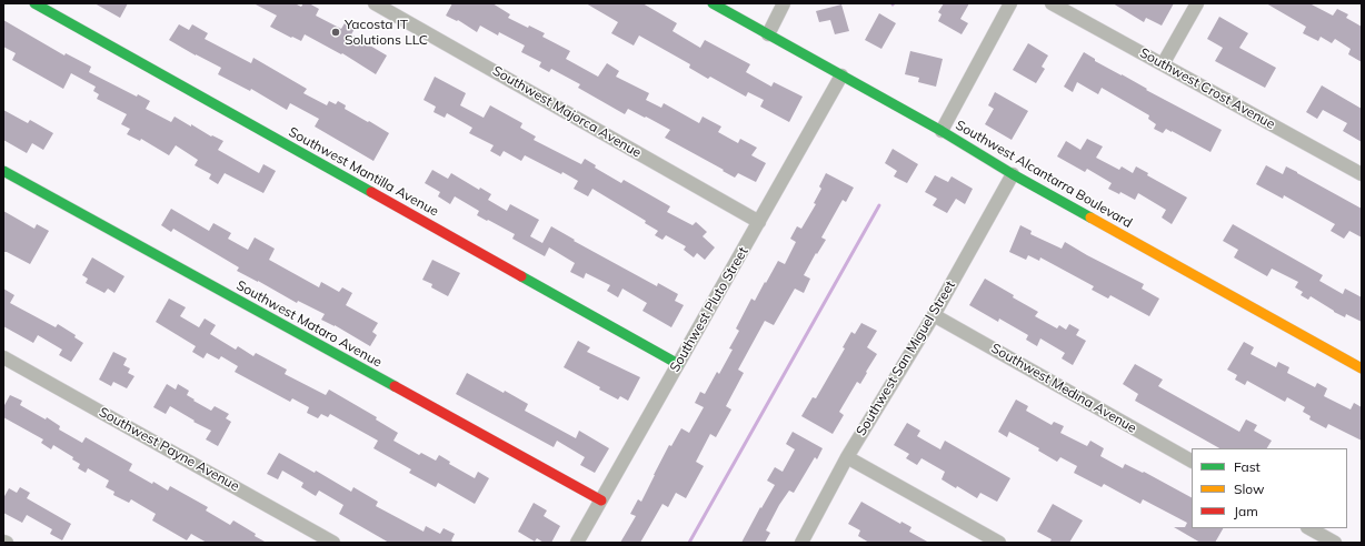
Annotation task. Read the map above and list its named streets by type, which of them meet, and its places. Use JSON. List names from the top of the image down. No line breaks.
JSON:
{"streets":{"street":["Southwest Crost Avenue","Southwest Majorca Avenue","Southwest Mantilla Avenue","Southwest Alcantarra Boulevard","Southwest Pluto Street","Southwest Mataro Avenue","Southwest San Miguel Street","Southwest Medina Avenue","Southwest Payne Avenue"]},"crossings":[["Southwest Majorca Avenue","Southwest Pluto Street"],["Southwest Mantilla Avenue","Southwest Pluto Street"],["Southwest Alcantarra Boulevard","Southwest Pluto Street"],["Southwest Alcantarra Boulevard","Southwest San Miguel Street"],["Southwest Pluto Street","Southwest Mataro Avenue"],["Southwest San Miguel Street","Southwest Medina Avenue"]],"places":["Yacosta IT Solutions LLC"],"legend":["Fast","Slow","Jam"]}
